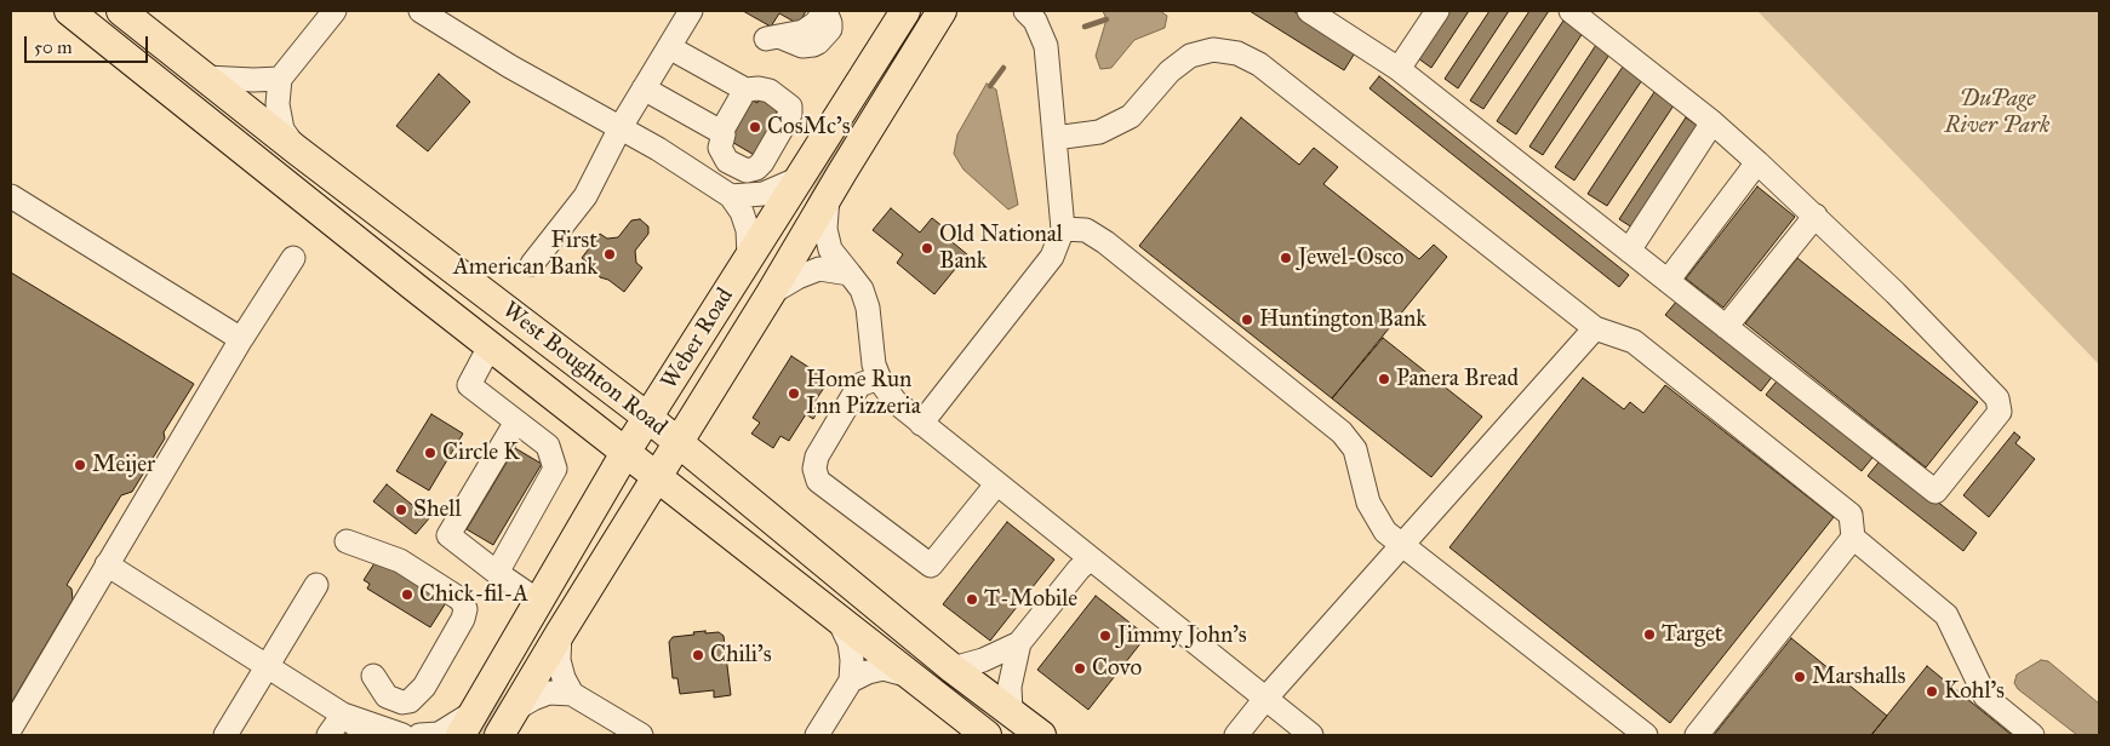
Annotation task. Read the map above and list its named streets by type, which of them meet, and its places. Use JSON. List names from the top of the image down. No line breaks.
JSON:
{"streets":{"main road":["Weber Road","West Boughton Road"]},"crossings":[["Weber Road","West Boughton Road"]],"parks":["DuPage River Park"],"places":["CosMc's","Old National Bank","First American Bank","Jewel-Osco","Huntington Bank","Panera Bread","Home Run Inn Pizzeria","Circle K","Meijer","Shell","Chick-fil-A","T-Mobile","Target","Jimmy John's","Chili's","Covo","Marshalls","Kohl's"],"scale_bar":"50 m"}
